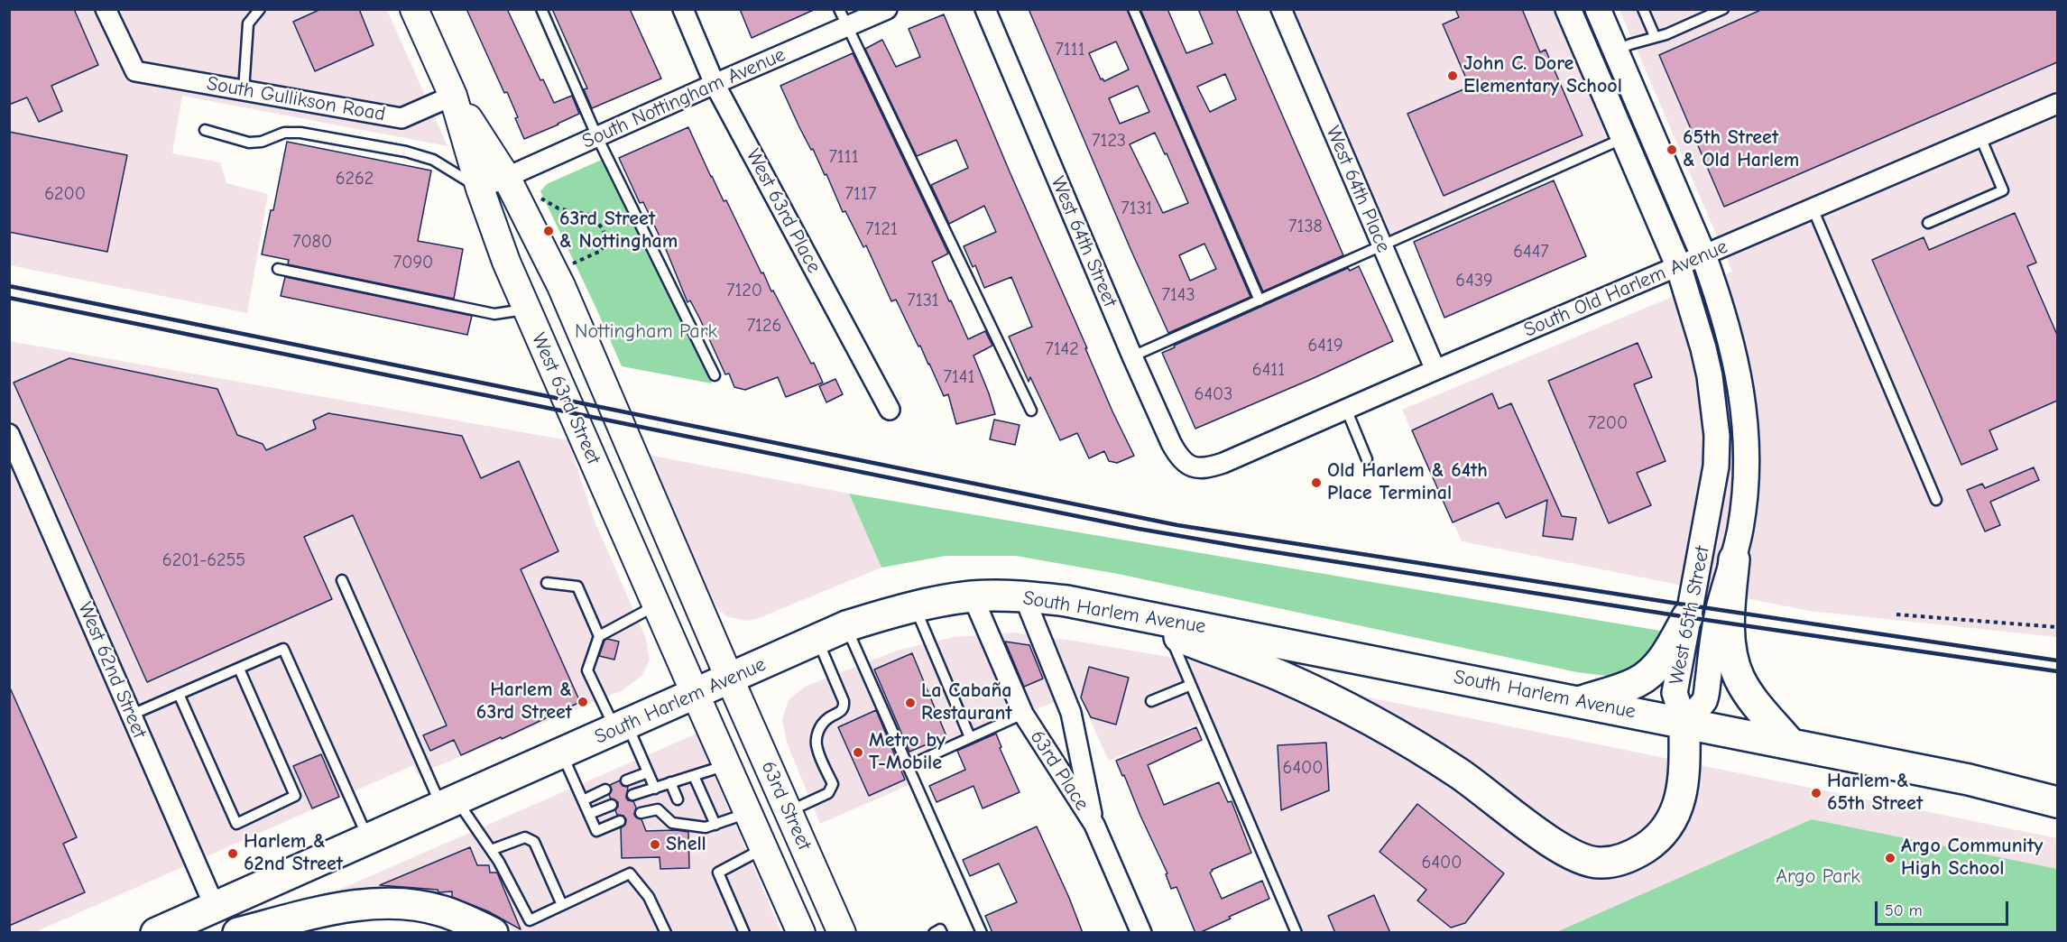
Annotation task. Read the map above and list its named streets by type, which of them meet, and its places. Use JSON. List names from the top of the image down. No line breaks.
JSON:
{"streets":{"main road":["West 63rd Street","South Harlem Avenue","63rd Street"],"street":["South Nottingham Avenue","South Gullikson Road","West 64th Place","West 63rd Place","West 64th Street","South Old Harlem Avenue","West 65th Street","West 62nd Street","63rd Place"]},"crossings":[["South Nottingham Avenue","West 63rd Place"],["South Nottingham Avenue","West 63rd Street"],["South Gullikson Road","West 63rd Street"],["West 64th Place","South Old Harlem Avenue"],["West 64th Street","South Old Harlem Avenue"],["South Old Harlem Avenue","West 65th Street"],["West 63rd Street","South Harlem Avenue"],["West 63rd Street","63rd Street"],["South Harlem Avenue","West 65th Street"],["South Harlem Avenue","West 62nd Street"],["South Harlem Avenue","63rd Place"],["South Harlem Avenue","63rd Street"]],"parks":["Nottingham Park","Argo Park"],"places":["John C. Dore Elementary School","65th Street & Old Harlem","63rd Street & Nottingham","Old Harlem & 64th Place Terminal","Harlem & 63rd Street","La Cabaña Restaurant","Metro by T-Mobile","Harlem & 65th Street","Shell","Harlem & 62nd Street","Argo Community High School"],"house_numbers":["7111","7123","7111","6262","6200","7117","7131","7138","7121","7080","6447","7090","6439","7120","7143","7131","7126","6419","7142","6411","7141","6403","7200","6201-6255","6400","6400"],"scale_bar":"50 m"}
